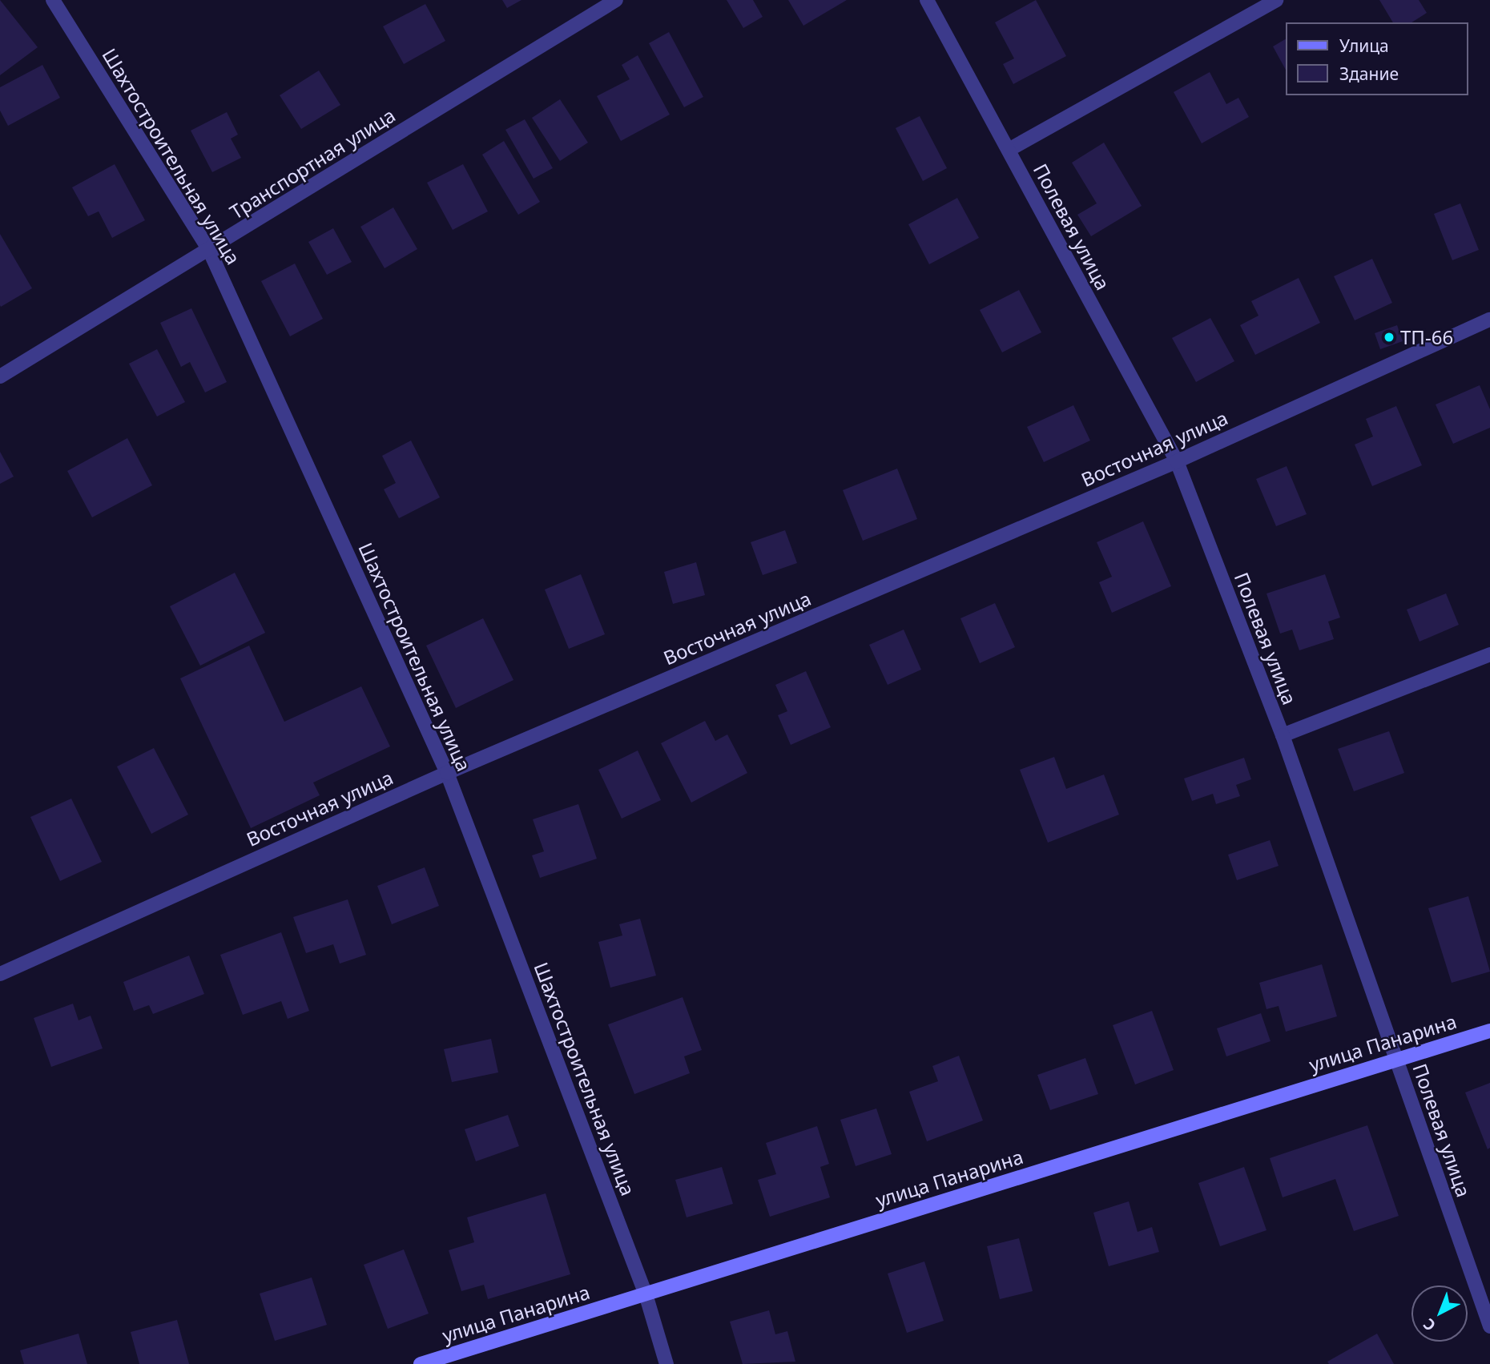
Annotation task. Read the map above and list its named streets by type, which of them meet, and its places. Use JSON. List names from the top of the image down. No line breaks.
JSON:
{"streets":{"street":["Шахтостроительная улица","Транспортная улица","Полевая улица","Восточная улица","улица Панарина"]},"crossings":[["Шахтостроительная улица","Транспортная улица"],["Шахтостроительная улица","Восточная улица"],["Шахтостроительная улица","улица Панарина"],["Полевая улица","Восточная улица"],["Полевая улица","улица Панарина"]],"places":["ТП-66"],"legend":["Улица","Здание"],"north":"bottom left"}
